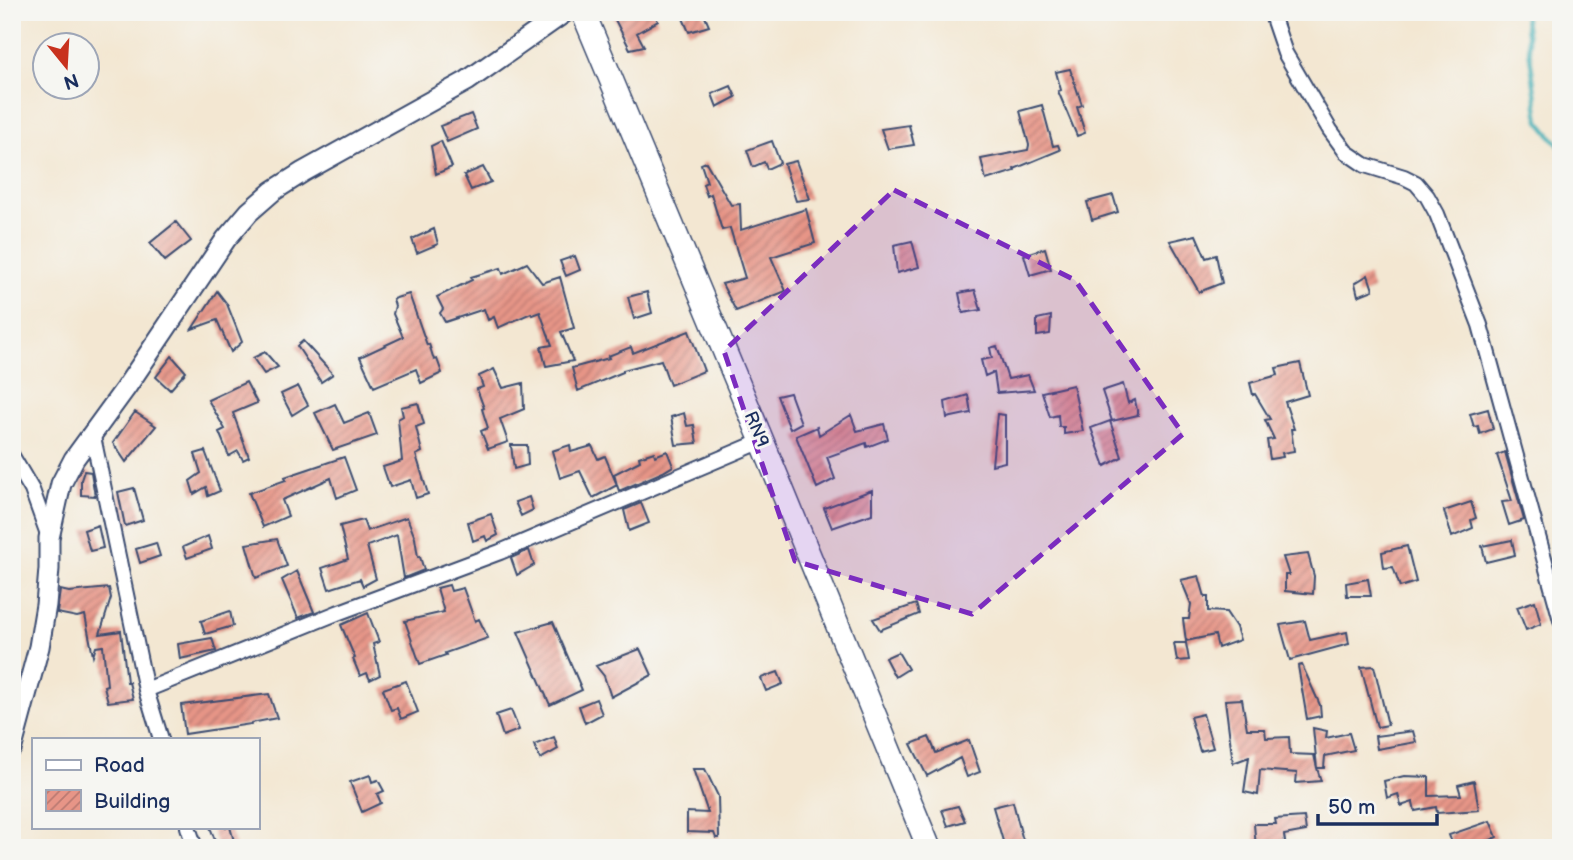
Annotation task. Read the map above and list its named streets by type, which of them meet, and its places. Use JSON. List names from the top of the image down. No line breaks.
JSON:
{"streets":{"main road":["RN9"]},"legend":["Road","Building"],"scale_bar":"50 m","north":"bottom"}
